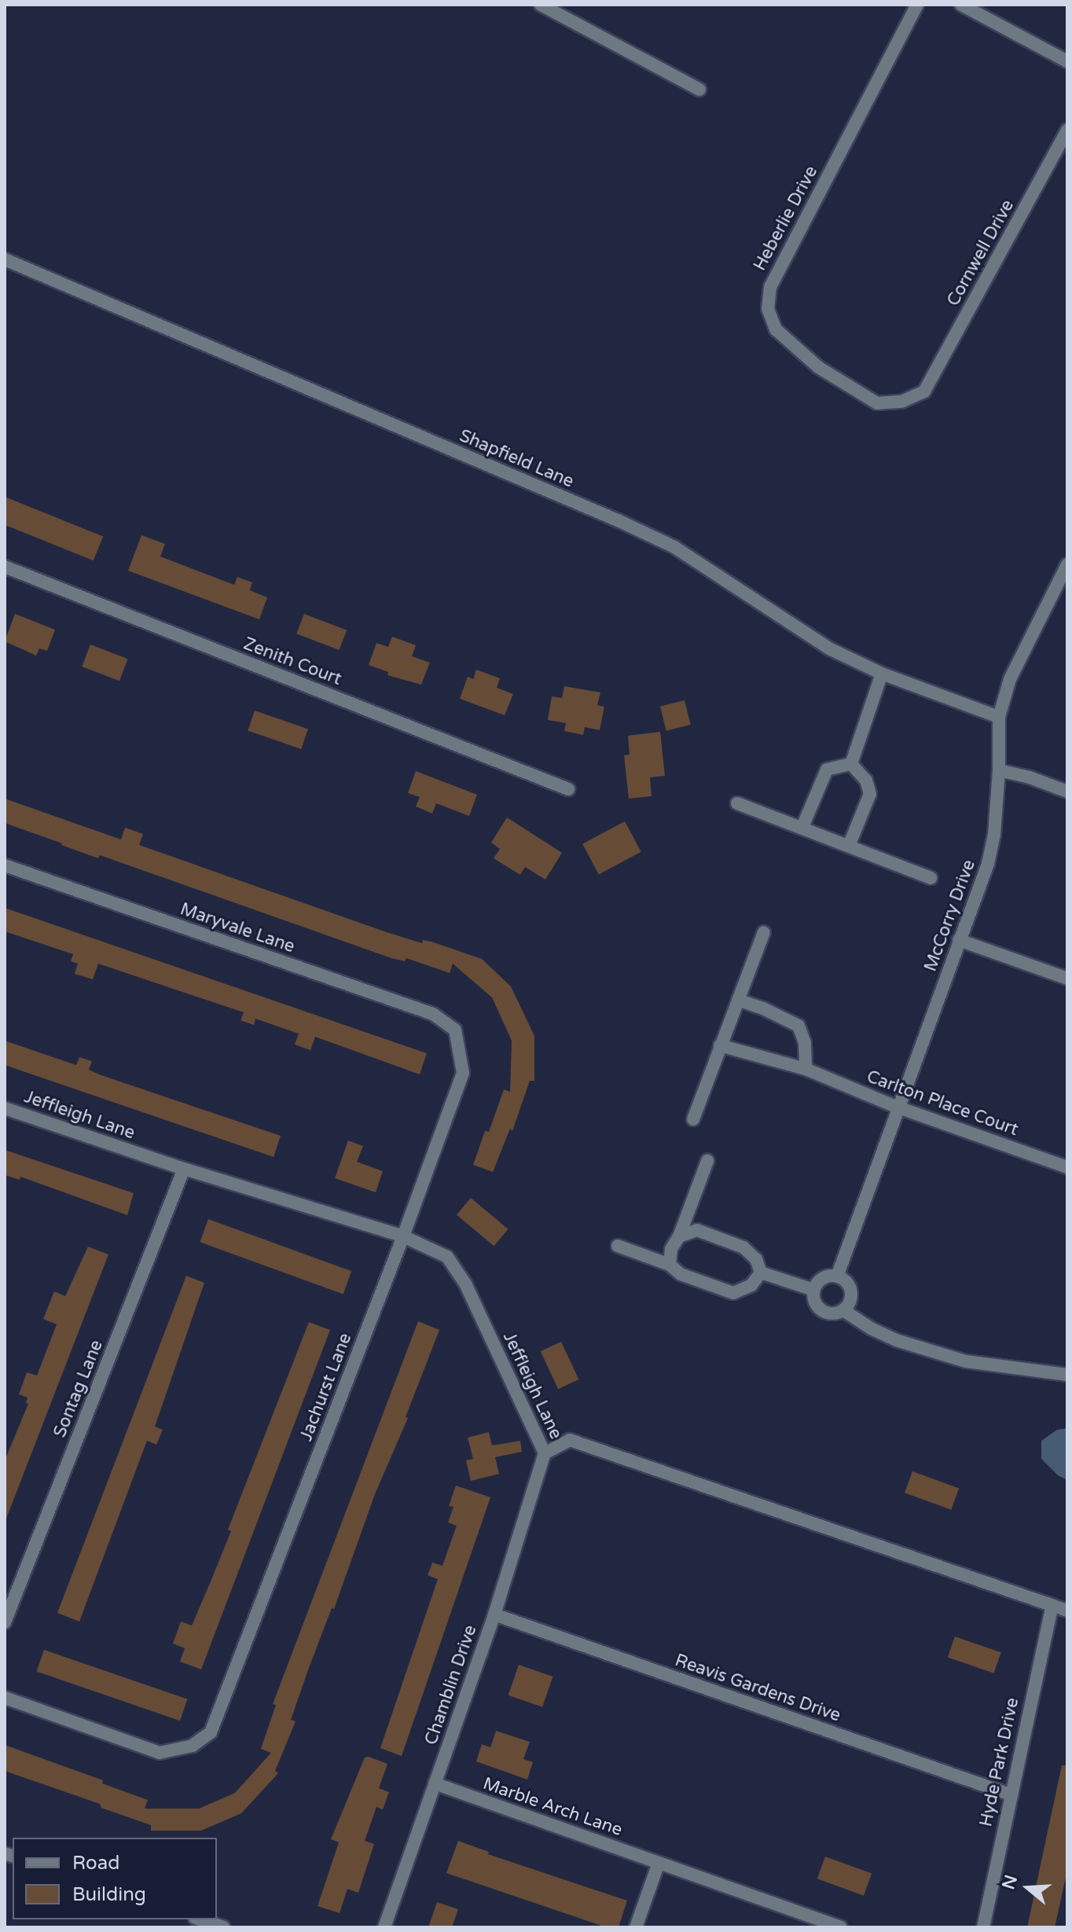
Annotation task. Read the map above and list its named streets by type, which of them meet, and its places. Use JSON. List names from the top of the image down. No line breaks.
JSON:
{"streets":{"street":["Heberlie Drive","Cornwell Drive","Shapfield Lane","Zenith Court","McCorry Drive","Maryvale Lane","Carlton Place Court","Jeffleigh Lane","Jachurst Lane","Sontag Lane","Chamblin Drive","Reavis Gardens Drive","Hyde Park Drive","Marble Arch Lane"]},"crossings":[["Heberlie Drive","Cornwell Drive"],["Shapfield Lane","McCorry Drive"],["McCorry Drive","Carlton Place Court"],["Maryvale Lane","Jachurst Lane"],["Jeffleigh Lane","Jachurst Lane"],["Jeffleigh Lane","Sontag Lane"],["Jeffleigh Lane","Chamblin Drive"],["Jeffleigh Lane","Hyde Park Drive"],["Chamblin Drive","Reavis Gardens Drive"],["Chamblin Drive","Marble Arch Lane"],["Reavis Gardens Drive","Hyde Park Drive"]],"legend":["Road","Building"],"north":"left"}
